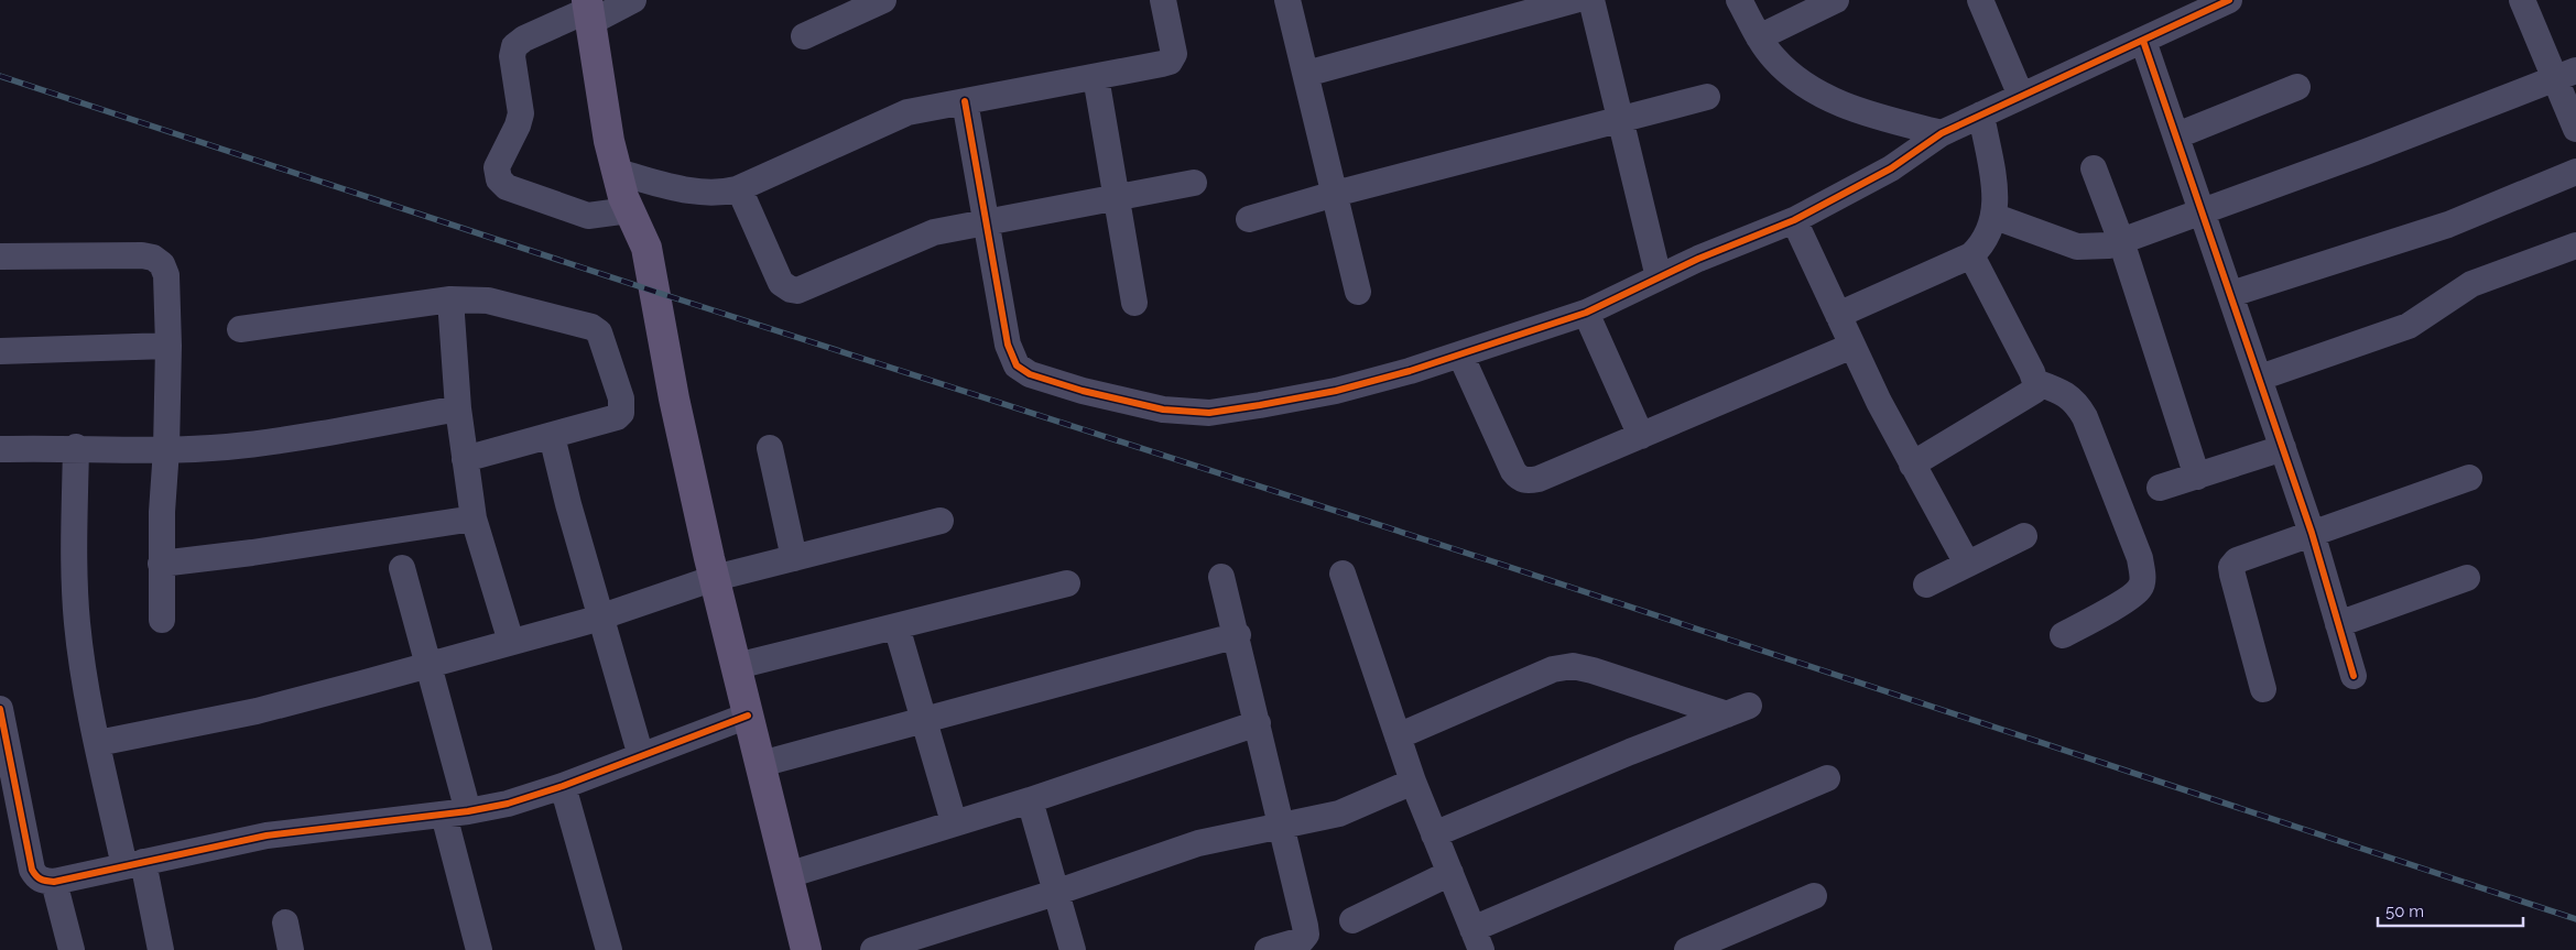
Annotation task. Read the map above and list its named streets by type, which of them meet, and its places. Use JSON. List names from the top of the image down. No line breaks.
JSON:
{"scale_bar":"50 m"}
